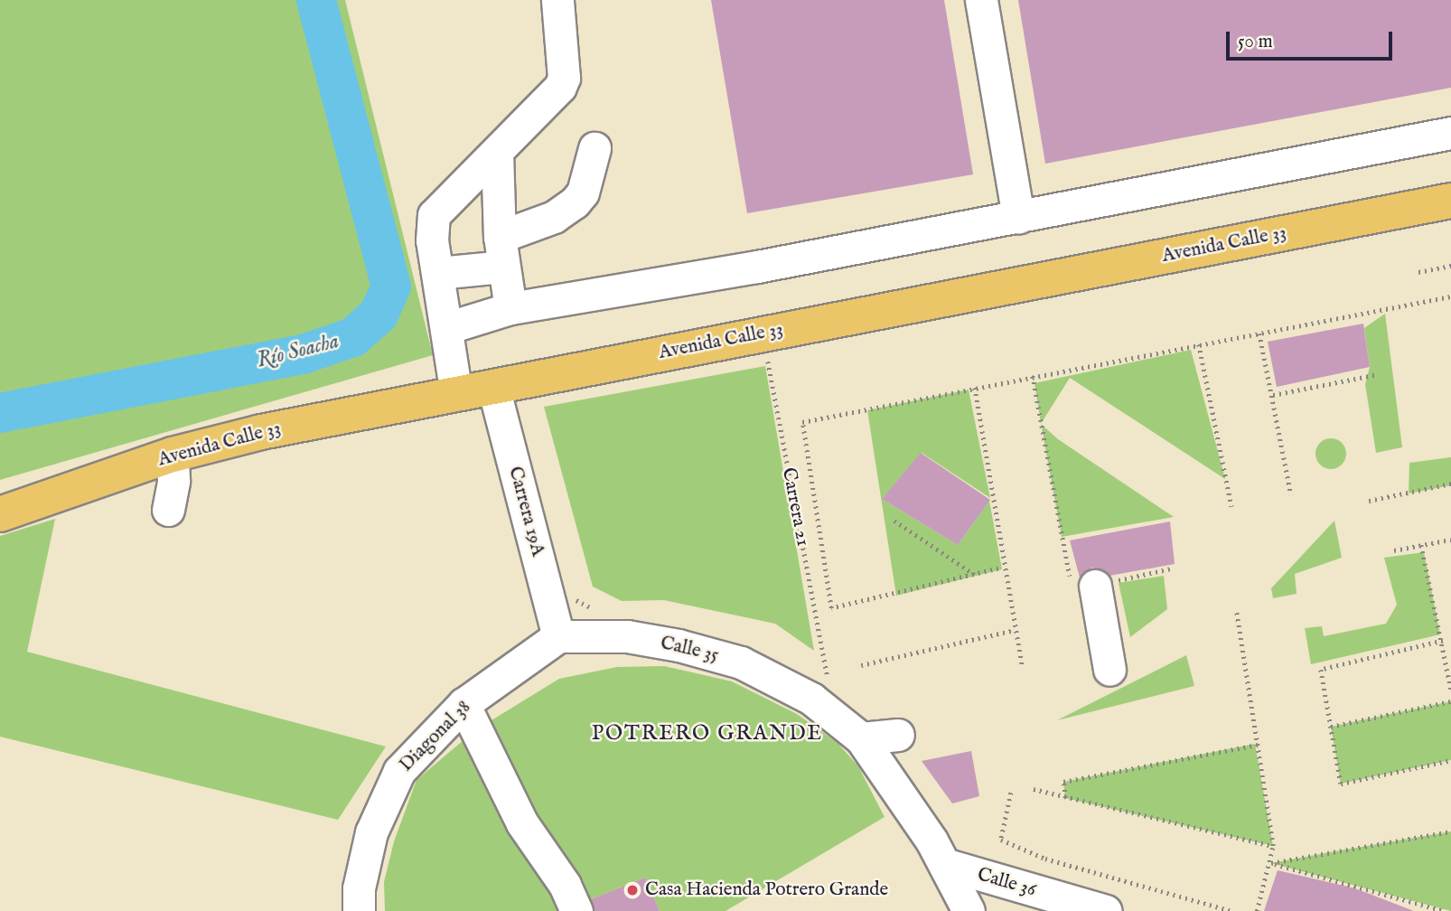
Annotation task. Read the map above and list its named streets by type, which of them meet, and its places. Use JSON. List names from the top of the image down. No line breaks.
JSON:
{"streets":{"main road":["Avenida Calle 33"],"street":["Carrera 19A","Calle 35","Diagonal 38","Calle 36"],"path":["Carrera 21"]},"crossings":[["Avenida Calle 33","Carrera 21"],["Avenida Calle 33","Carrera 19A"],["Carrera 21","Calle 35"],["Carrera 19A","Calle 35"],["Carrera 19A","Diagonal 38"],["Calle 35","Diagonal 38"]],"districts":["POTRERO GRANDE"],"water":["Río Soacha"],"places":["Casa Hacienda Potrero Grande"],"scale_bar":"50 m"}
